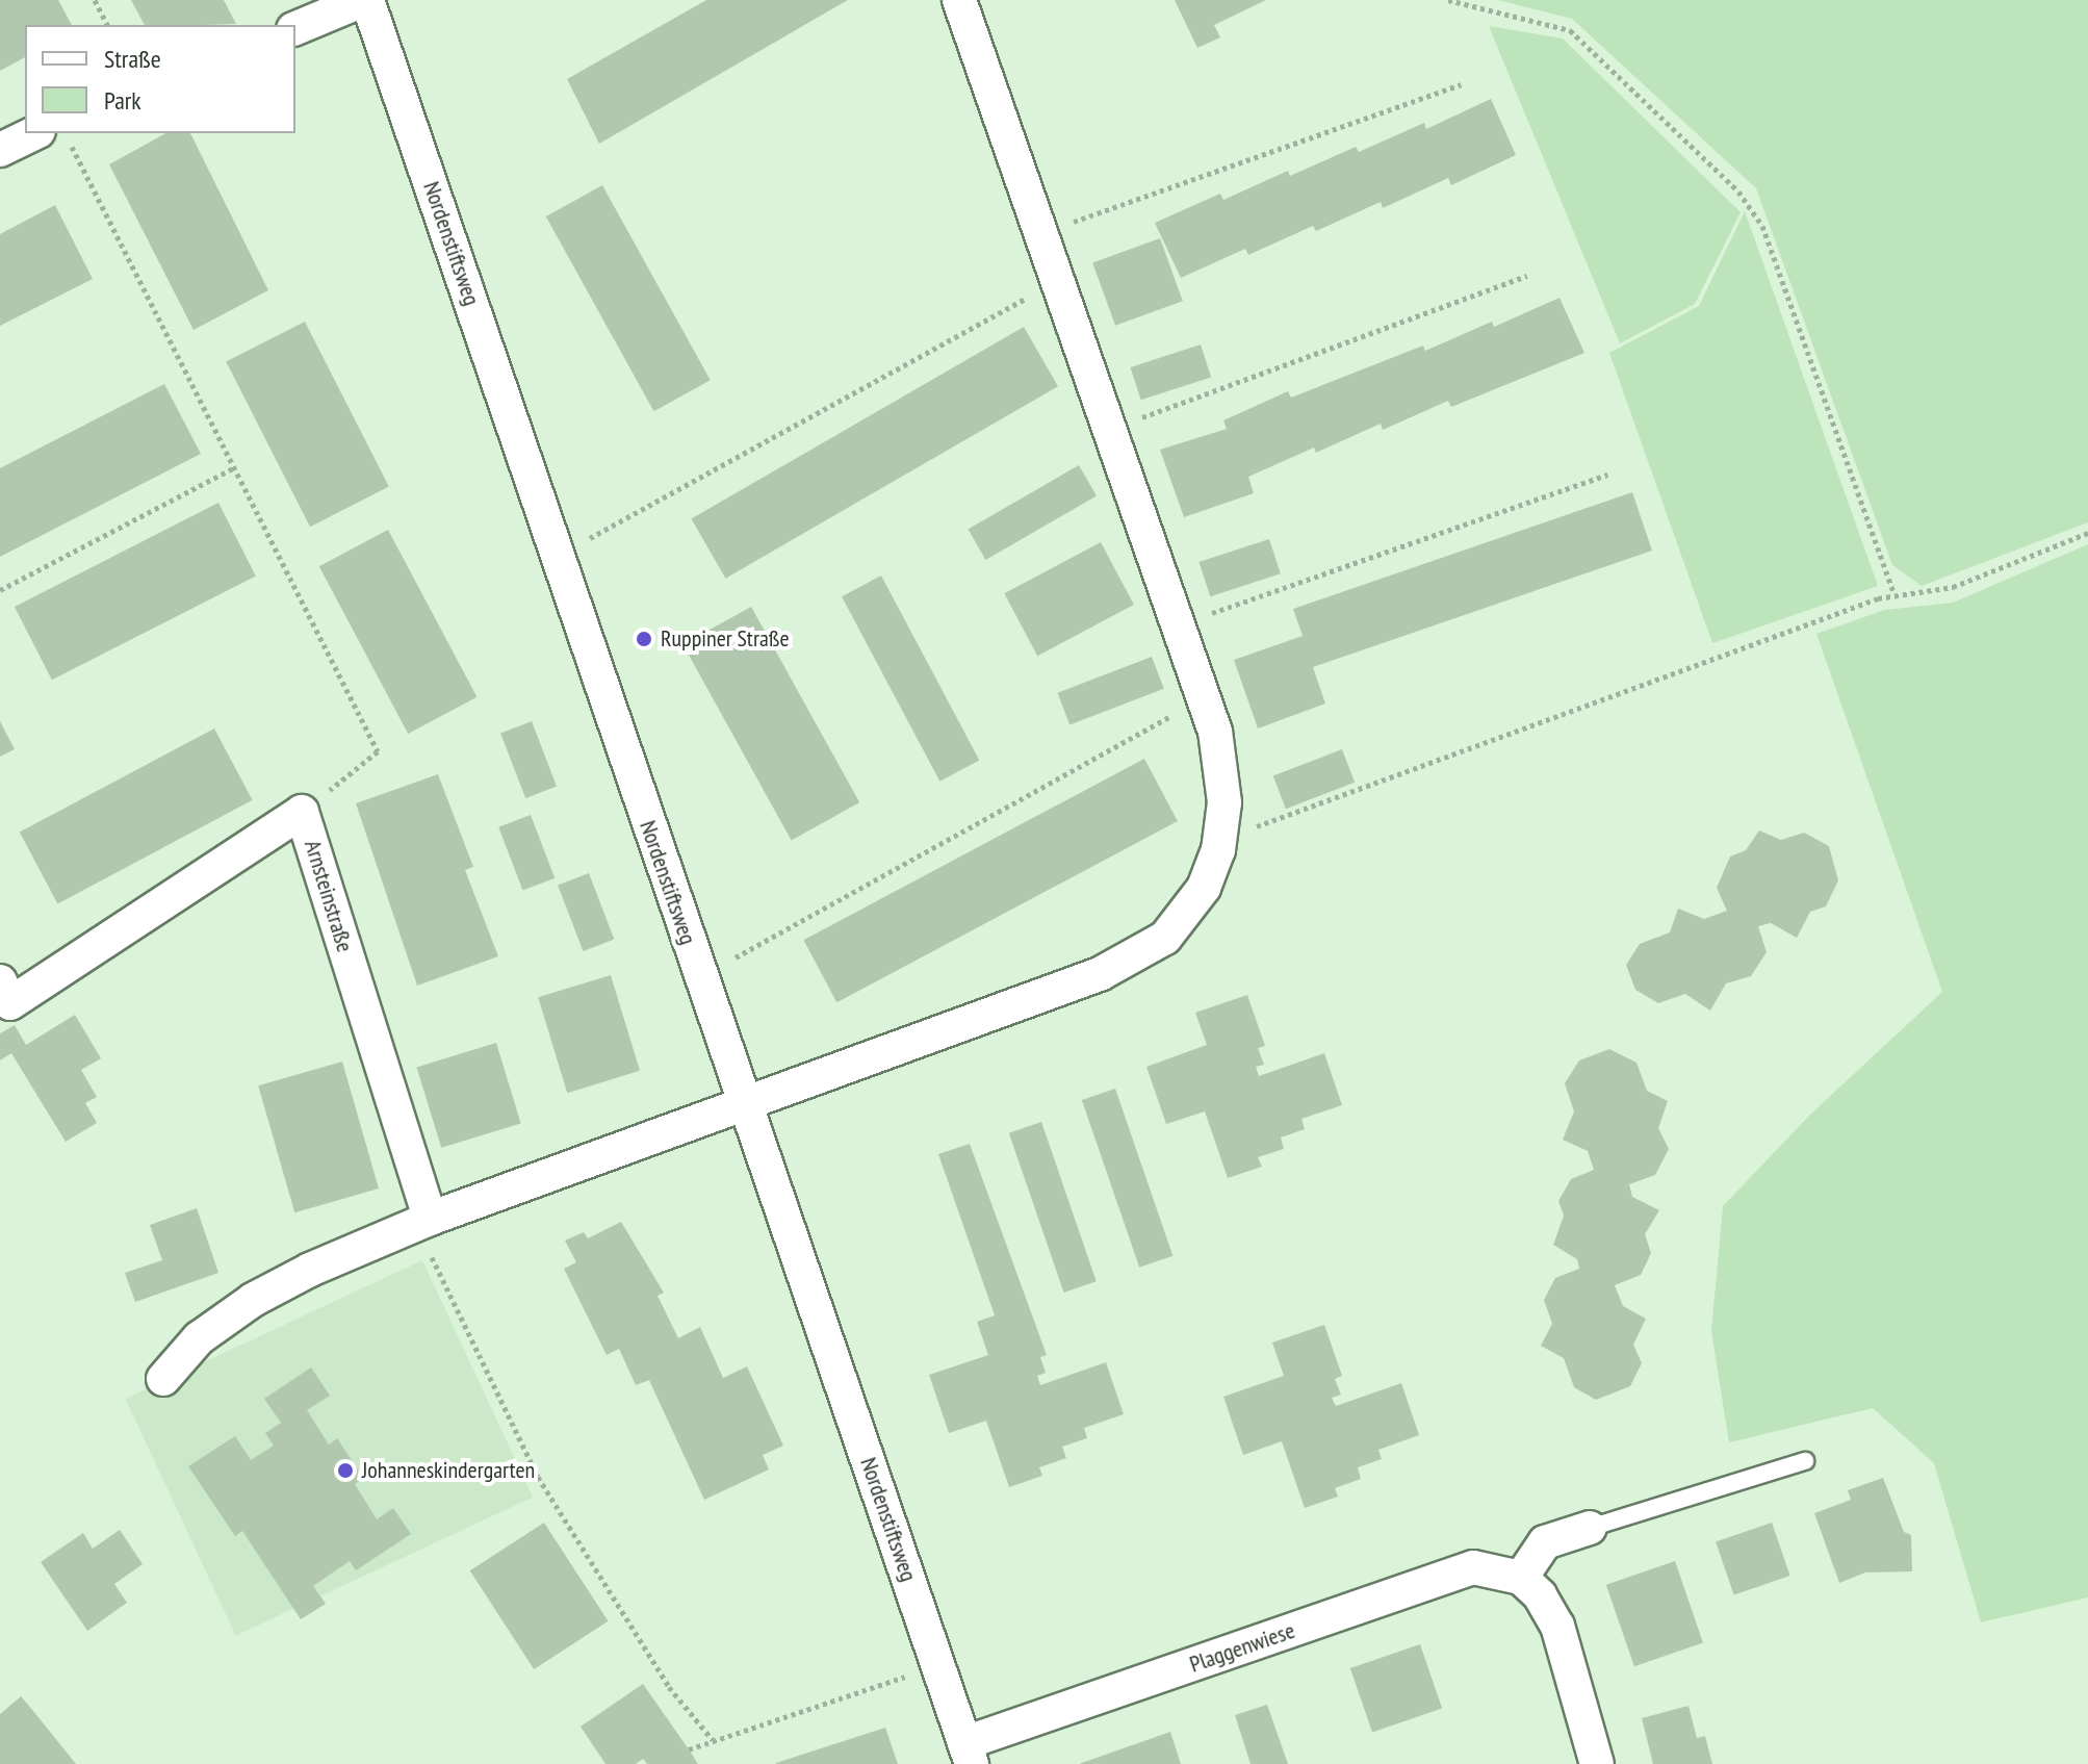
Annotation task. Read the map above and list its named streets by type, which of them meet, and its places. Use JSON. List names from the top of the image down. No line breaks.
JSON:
{"streets":{"street":["Nordenstiftsweg","Arnsteinstraße","Plaggenwiese"]},"crossings":[["Nordenstiftsweg","Plaggenwiese"]],"places":["Ruppiner Straße","Johanneskindergarten"],"legend":["Straße","Park"]}
